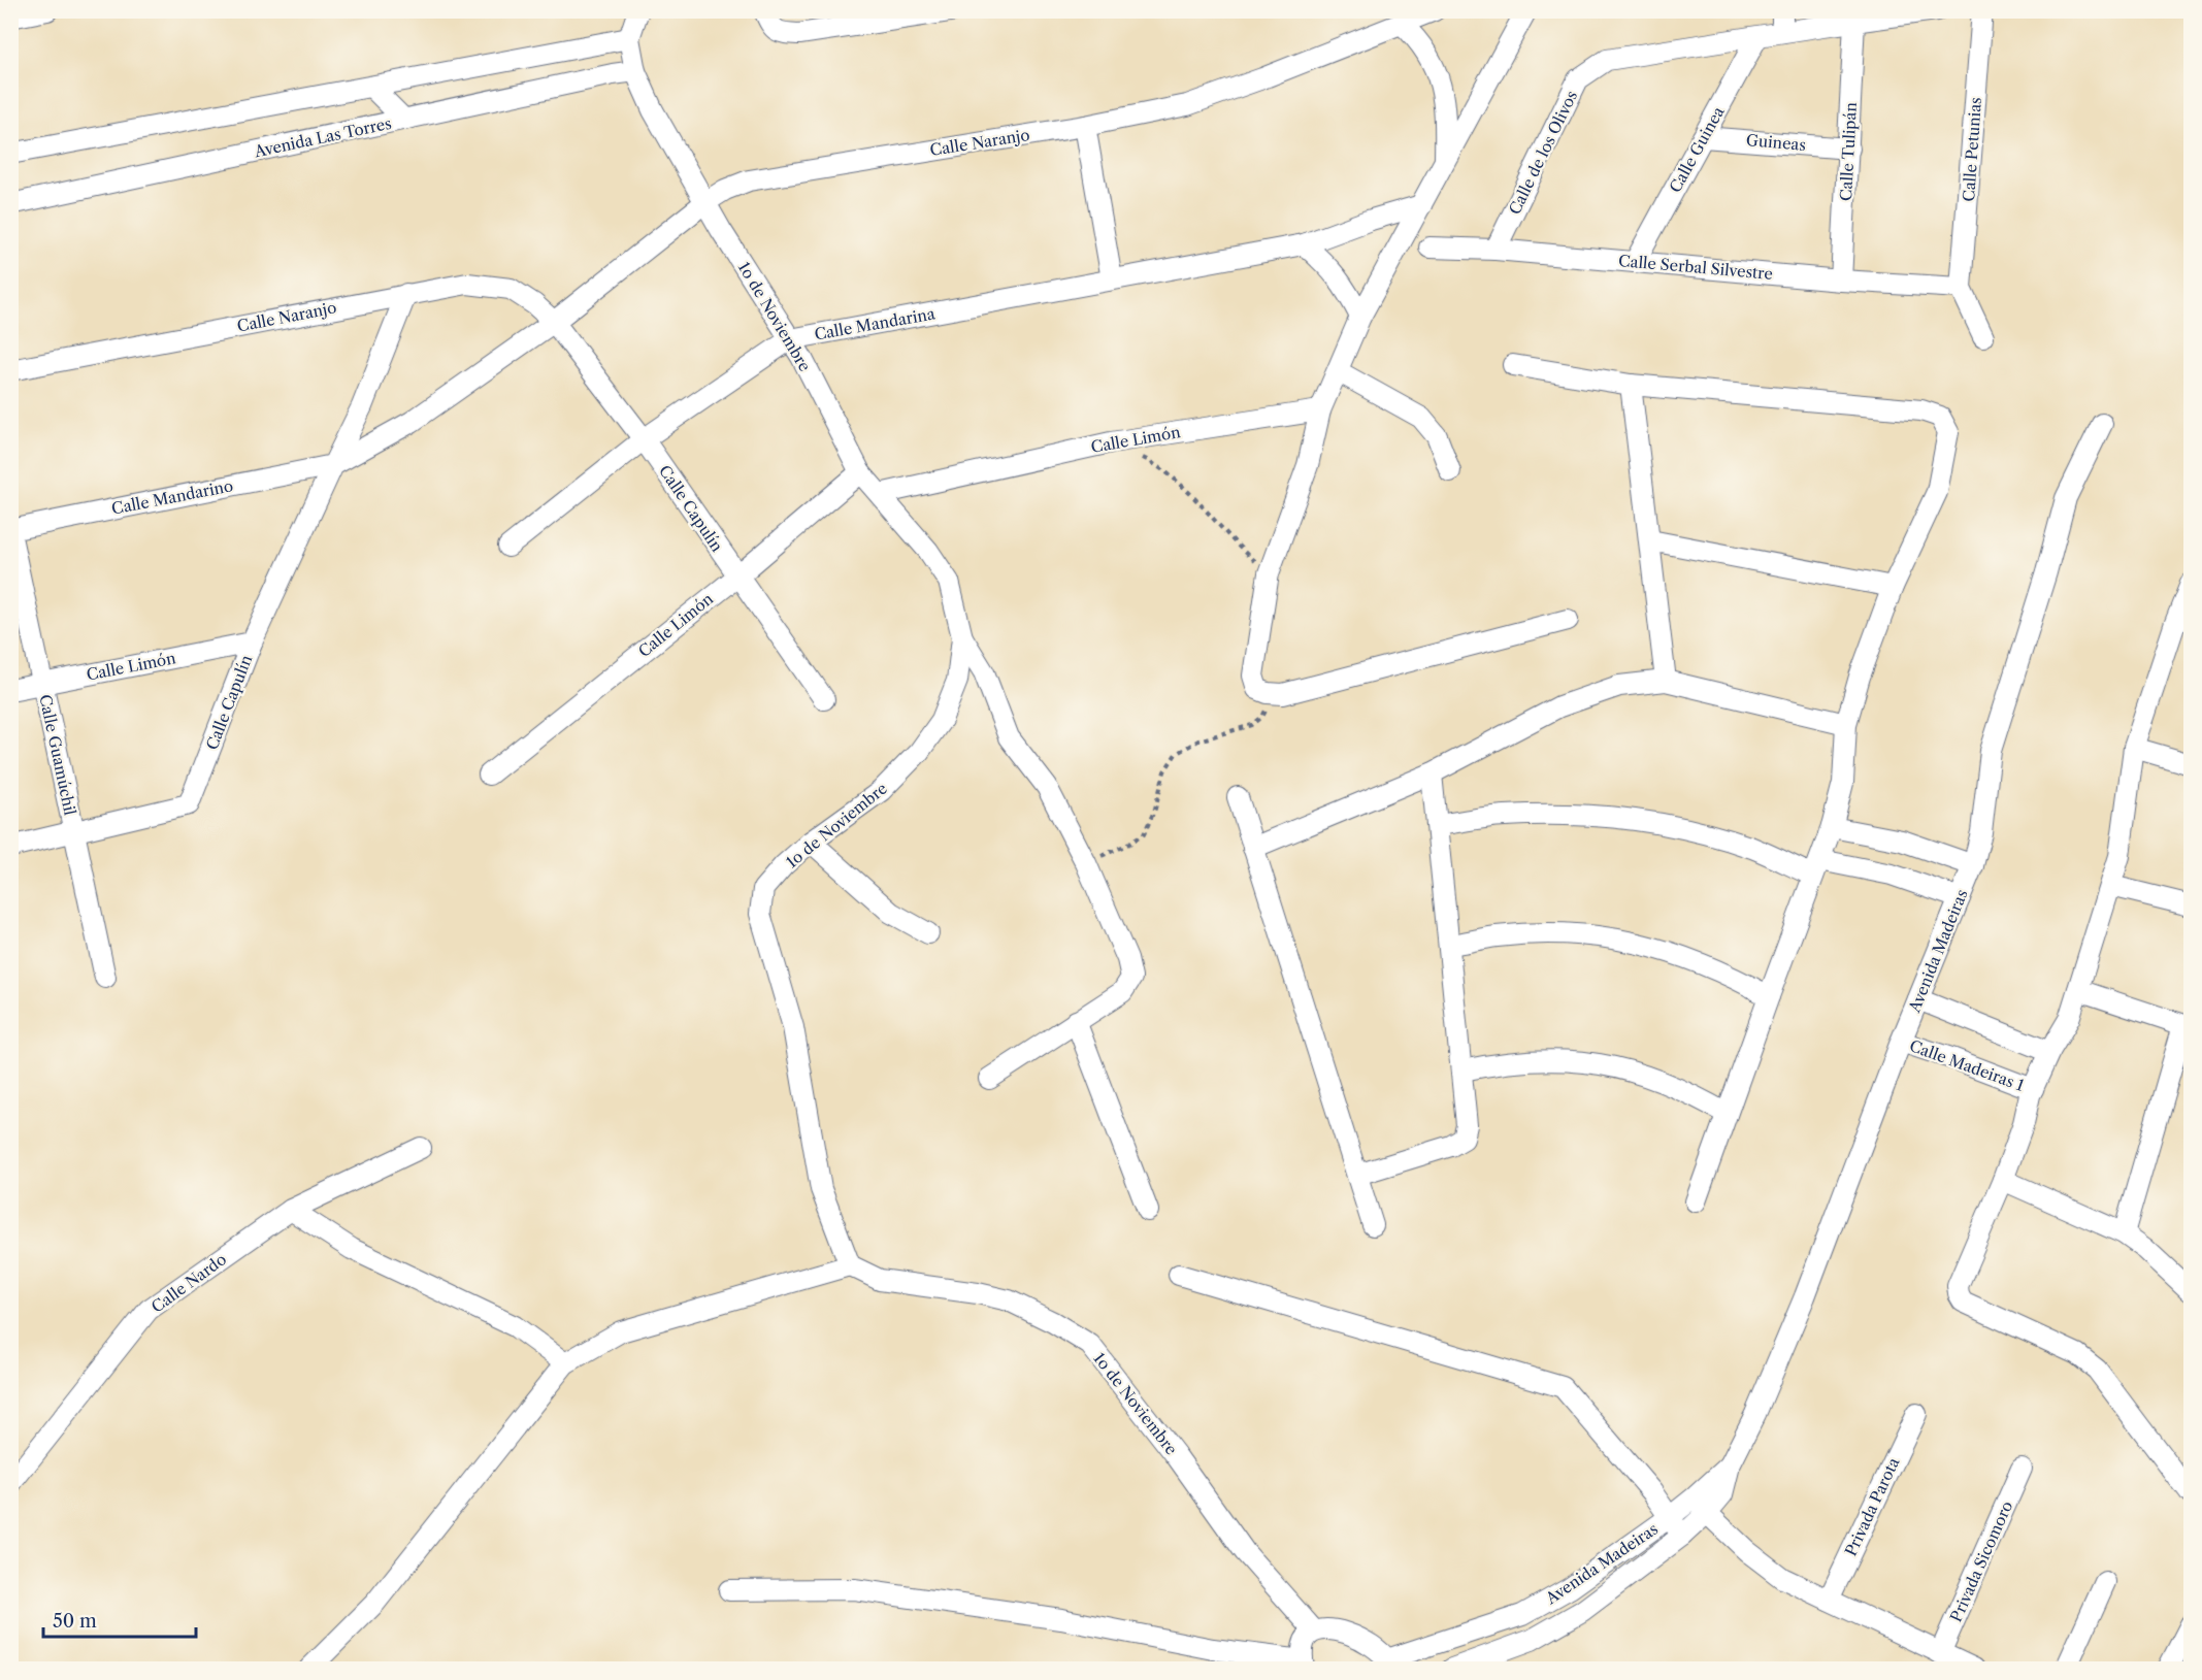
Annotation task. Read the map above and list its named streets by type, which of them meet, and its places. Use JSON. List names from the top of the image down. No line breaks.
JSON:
{"streets":{"street":["Avenida Las Torres","Calle Naranjo","Guineas","Calle Guinea","Calle Petunias","Calle Tulipán","Calle de los Olivos","Calle Serbal Silvestre","1o de Noviembre","Calle Mandarina","Calle Limón","Calle Mandarino","Calle Capulín","Calle Guamúchil","Avenida Madeiras","Calle Madeiras 1","Calle Nardo","Privada Parota","Privada Sicomoro"]},"crossings":[["Avenida Las Torres","1o de Noviembre"],["Calle Naranjo","1o de Noviembre"],["Calle Naranjo","Calle Mandarino"],["Calle Naranjo","Calle Capulín"],["Guineas","Calle Guinea"],["Guineas","Calle Tulipán"],["Calle Guinea","Calle de los Olivos"],["Calle Guinea","Calle Serbal Silvestre"],["Calle Petunias","Calle Serbal Silvestre"],["Calle Tulipán","Calle de los Olivos"],["Calle Tulipán","Calle Serbal Silvestre"],["Calle de los Olivos","Calle Serbal Silvestre"],["1o de Noviembre","Calle Mandarina"],["1o de Noviembre","Calle Limón"],["Calle Mandarina","Calle Capulín"],["Calle Limón","Calle Capulín"],["Calle Limón","Calle Guamúchil"],["Calle Mandarino","Calle Capulín"],["Calle Mandarino","Calle Guamúchil"],["Calle Capulín","Calle Guamúchil"],["Avenida Madeiras","Calle Madeiras 1"]],"scale_bar":"50 m"}
